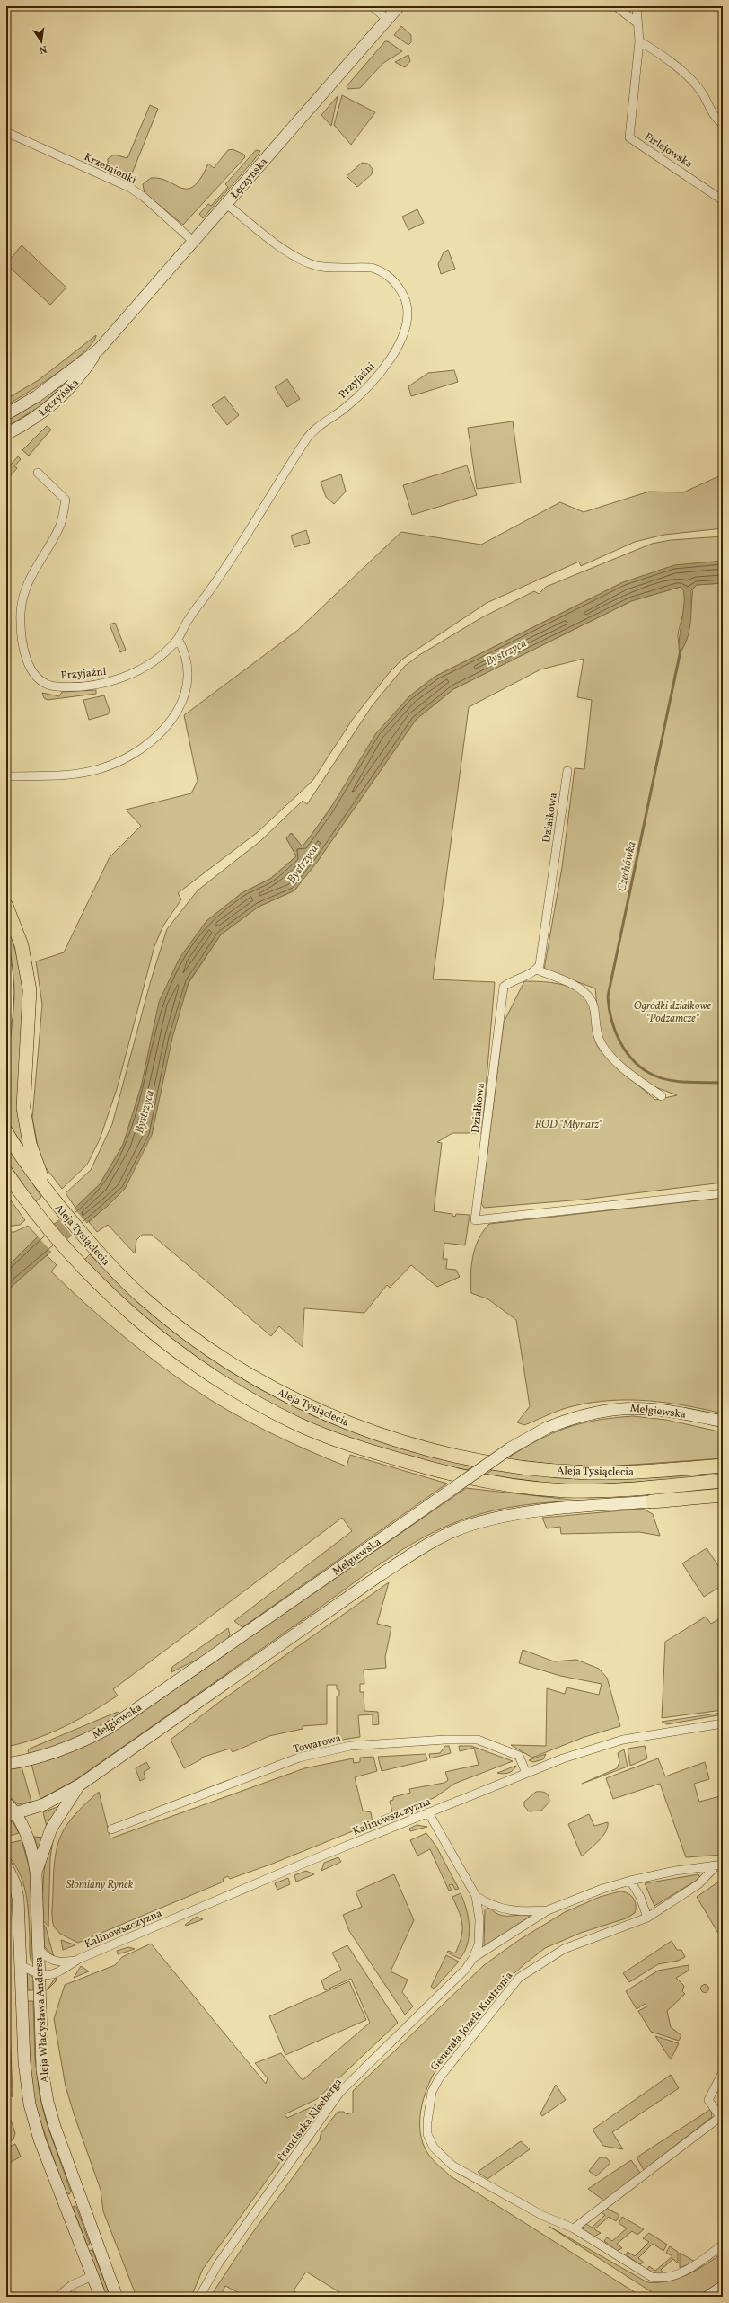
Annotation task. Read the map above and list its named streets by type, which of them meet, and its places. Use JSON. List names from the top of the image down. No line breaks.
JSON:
{"streets":{"main road":["Łęczyńska","Aleja Tysiąclecia","Mełgiewska","Aleja Władysława Andersa"],"street":["Firlejowska","Krzemionki","Przyjaźni","Działkowa","Towarowa","Kalinowszczyzna","Generała Józefa Kustronia","Franciszka Kleeberga"]},"crossings":[["Krzemionki","Łęczyńska"],["Łęczyńska","Przyjaźni"],["Towarowa","Kalinowszczyzna"],["Kalinowszczyzna","Aleja Władysława Andersa"],["Kalinowszczyzna","Franciszka Kleeberga"]],"water":["Bystrzyca","Czechówka"],"parks":["Ogródki działkowe \"Podzamcze\"","ROD \"Młynarz\"","Słomiany Rynek"],"north":"bottom"}
